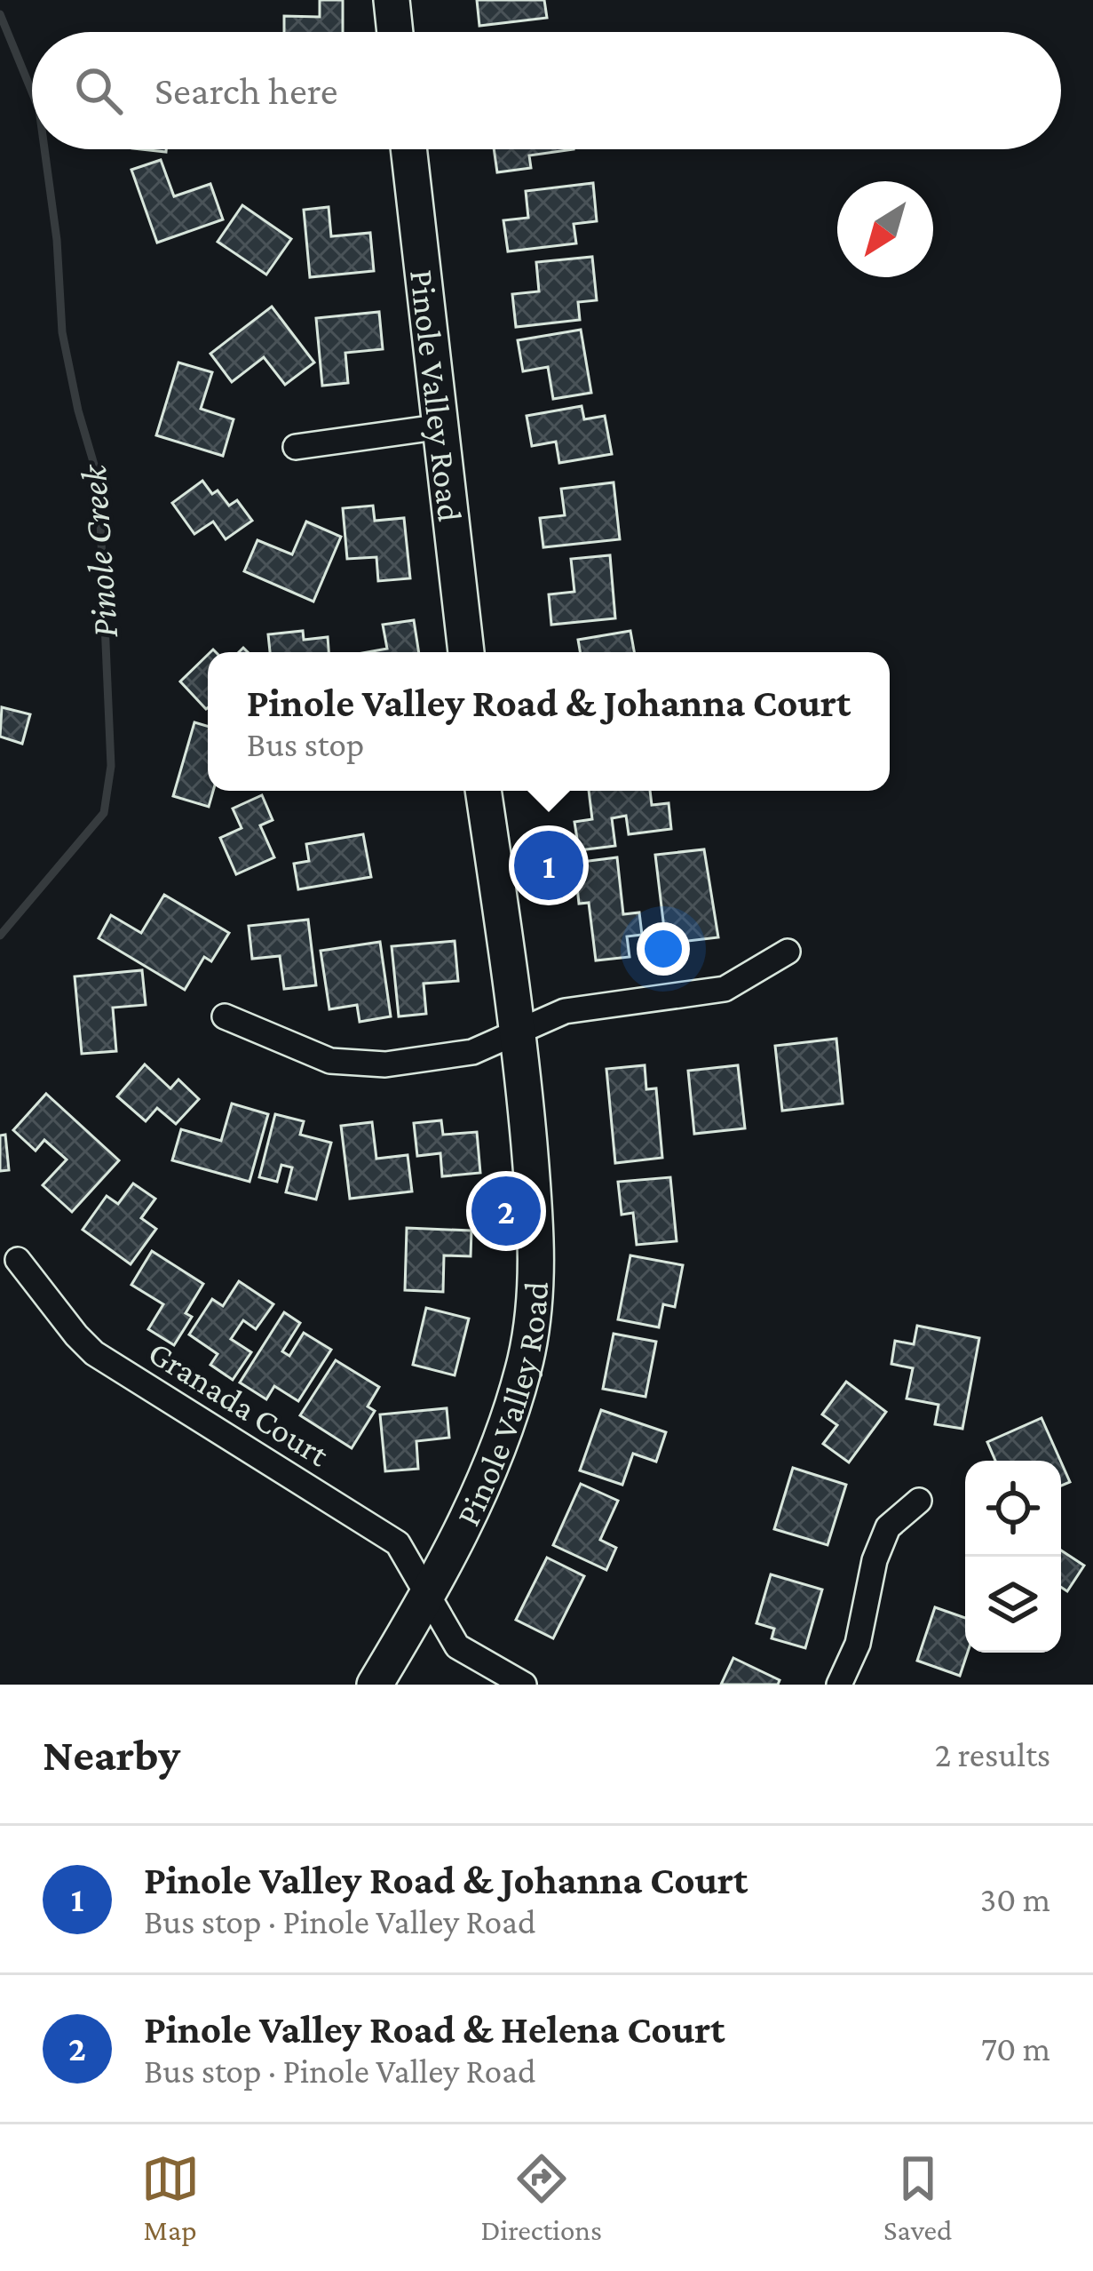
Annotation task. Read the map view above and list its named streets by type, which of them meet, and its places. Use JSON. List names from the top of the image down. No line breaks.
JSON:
{"streets":{"main road":["Pinole Valley Road"],"street":["Granada Court"]},"crossings":[["Pinole Valley Road","Granada Court"]],"water":["Pinole Creek"],"north":"bottom left","page":{"search":"Search here","popup":["Pinole Valley Road & Johanna Court","Bus stop"],"pins":["1","2"],"heading":["Nearby","2 results"],"list":[{"mark":"1","name":"Pinole Valley Road & Johanna Court","note":"Bus stop · Pinole Valley Road","value":"30 m"},{"mark":"2","name":"Pinole Valley Road & Helena Court","note":"Bus stop · Pinole Valley Road","value":"70 m"}],"nav":["Map","Directions","Saved"]}}
